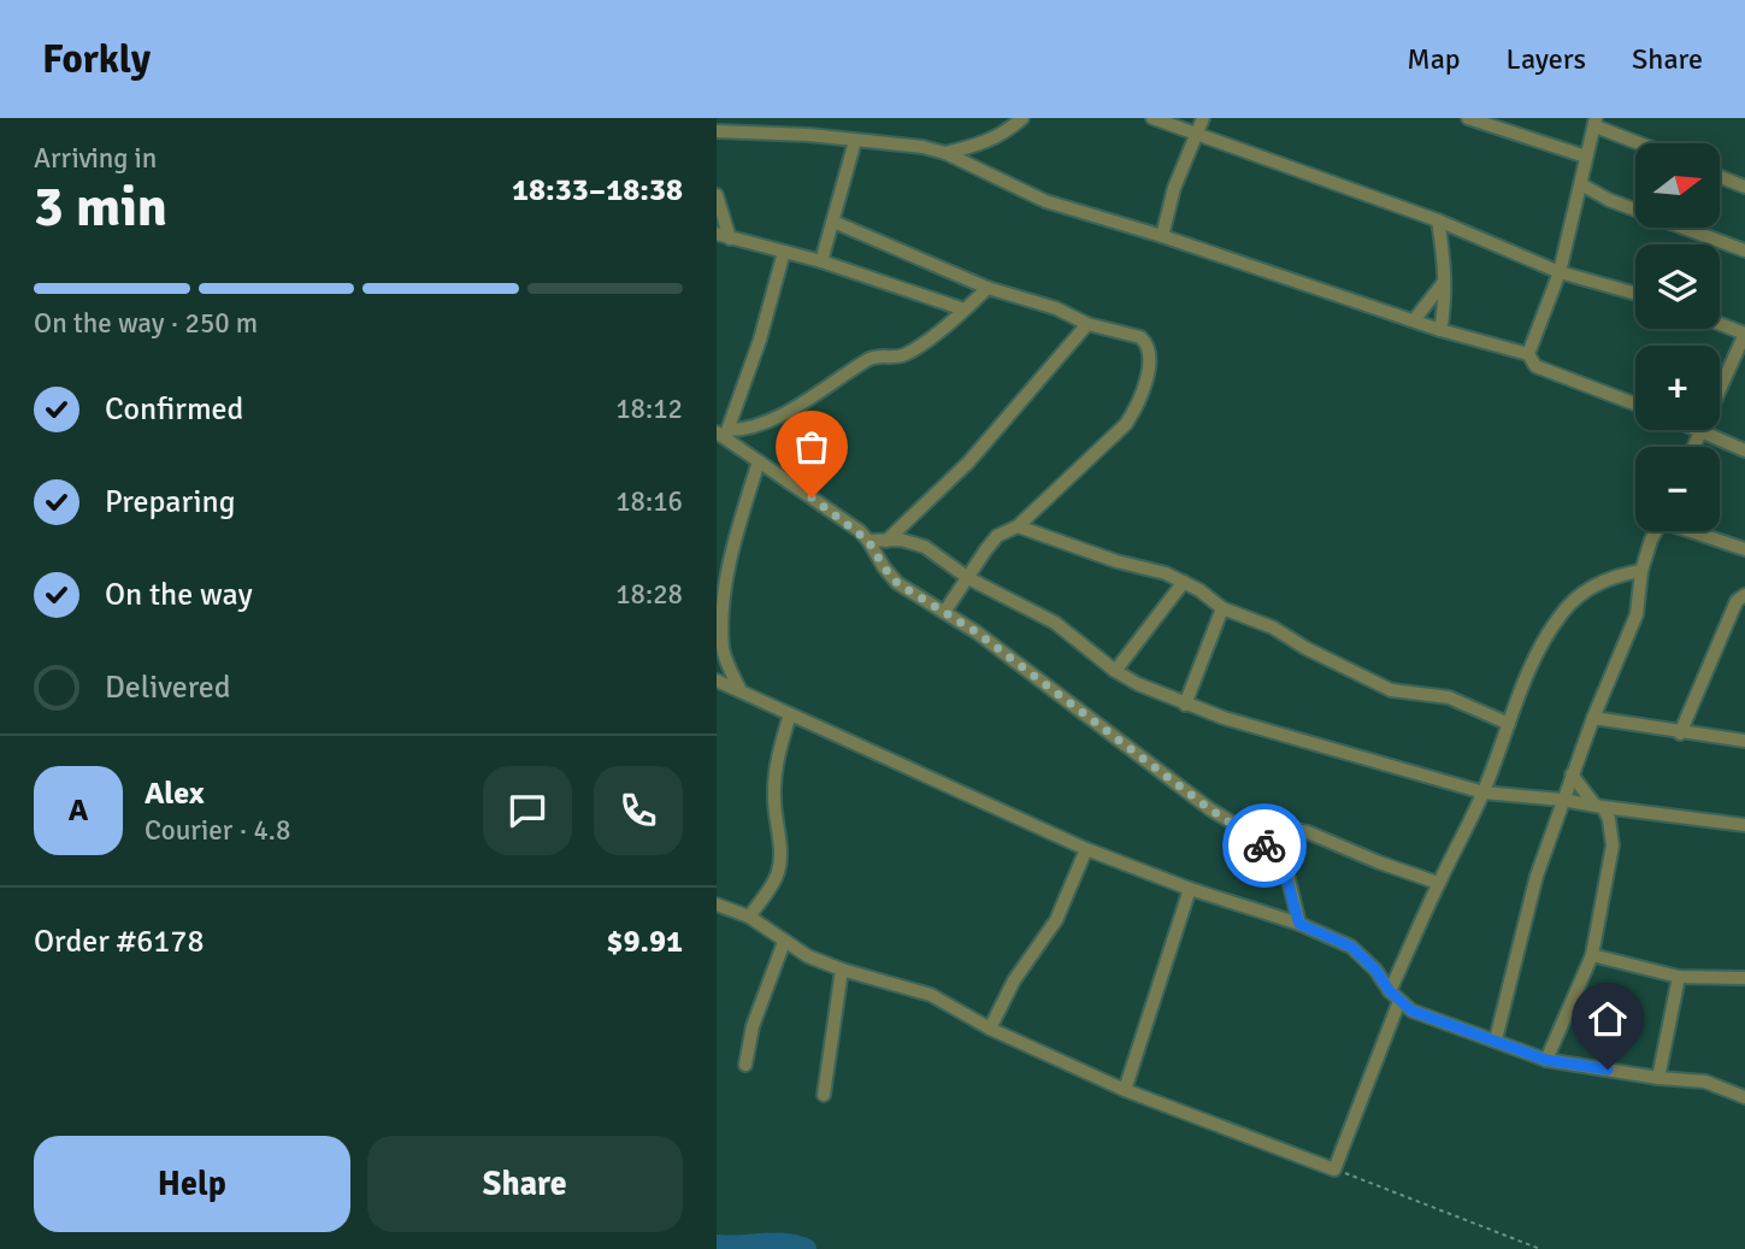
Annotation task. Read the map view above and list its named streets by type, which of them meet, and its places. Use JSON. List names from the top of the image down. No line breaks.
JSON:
{"north":"right","page":{"header":"Forkly","nav":["Map","Layers","Share"],"heading":["3 min","Arriving in","18:33–18:38"],"panel":["Alex","Courier · 4.8","Order #6178","$9.91"],"map_buttons":["+","−"],"bar":"On the way · 250 m","list":[["Confirmed","18:12"],["Preparing","18:16"],["On the way","18:28"],"Delivered"],"round":"A","buttons":["Help","Share"]}}
